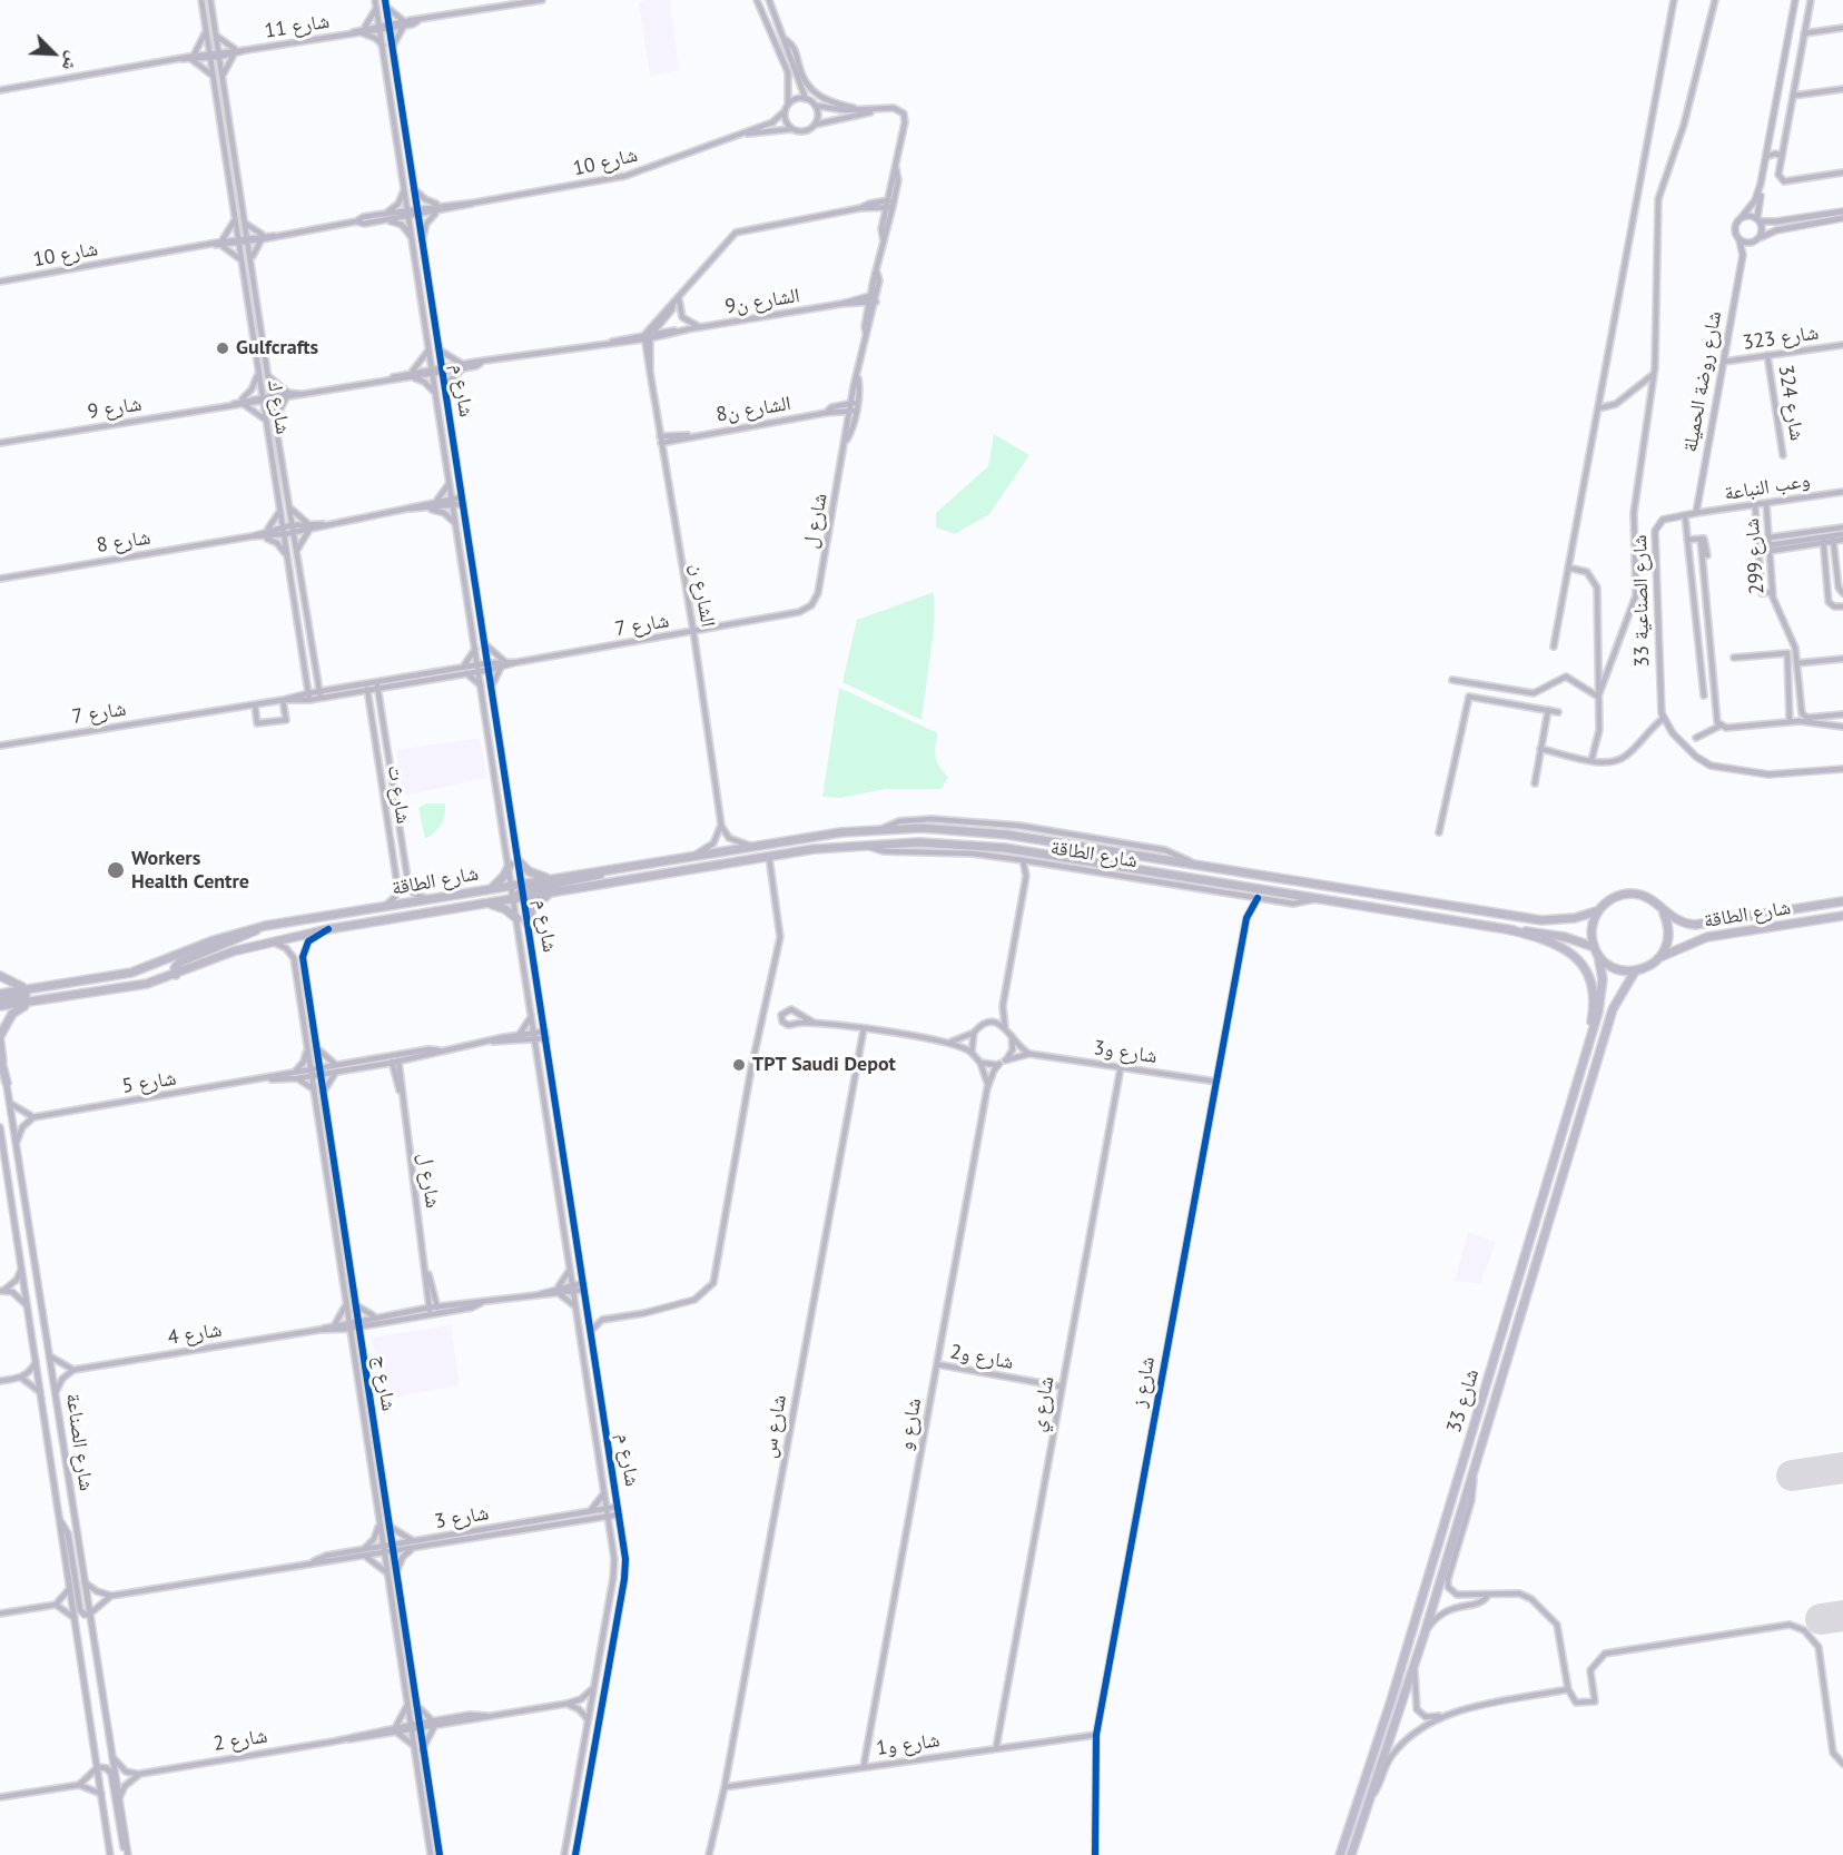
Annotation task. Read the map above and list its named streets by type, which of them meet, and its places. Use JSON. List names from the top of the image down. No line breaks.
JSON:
{"streets":{"highway":["شارع 33"],"main road":["شارع الطاقة"],"street":["شارع 11","شارع 10","الشارع ن9","شارع 323","شارع روضة الحميلة","شارع م","شارع 324","شارع ك","شارع 9","الشارع ن8","وعب النباعة","شارع ل","شارع 8","شارع 299","الشارع ن","شارع الصناعية 33","شارع 7","شارع ت","شارع و3","شارع 5","شارع 4","شارع و2","شارع ز","شارع ج","شارع ي","شارع و","شارع س","شارع الصناعة","شارع 3","شارع 2","شارع و1"]},"crossings":[["شارع 11","شارع 10"],["شارع 11","شارع م"],["شارع 11","شارع ك"],["شارع 10","شارع م"],["شارع 10","شارع ك"],["شارع 10","شارع 9"],["الشارع ن9","شارع 9"],["الشارع ن9","شارع ل"],["الشارع ن9","الشارع ن"],["شارع 323","شارع روضة الحميلة"],["شارع 323","شارع 324"],["شارع روضة الحميلة","وعب النباعة"],["شارع روضة الحميلة","شارع الصناعية 33"],["شارع م","شارع ك"],["شارع م","شارع 9"],["شارع م","شارع 8"],["شارع م","شارع 7"],["شارع م","شارع الطاقة"],["شارع م","شارع 5"],["شارع م","شارع 4"],["شارع م","شارع ج"],["شارع م","شارع 3"],["شارع م","شارع 2"],["شارع ك","شارع 9"],["شارع ك","شارع 8"],["شارع ك","شارع 7"],["شارع 9","شارع 8"],["شارع 9","الشارع ن"],["الشارع ن8","شارع ل"],["الشارع ن8","الشارع ن"],["وعب النباعة","شارع 299"],["وعب النباعة","شارع الصناعية 33"],["شارع ل","شارع 7"],["شارع ل","شارع 5"],["شارع ل","شارع 4"],["الشارع ن","شارع 7"],["شارع 7","شارع ت"],["شارع ت","شارع الطاقة"],["شارع الطاقة","شارع ز"],["شارع الطاقة","شارع ج"],["شارع الطاقة","شارع 33"],["شارع و3","شارع ز"],["شارع و3","شارع ي"],["شارع و3","شارع و"],["شارع 5","شارع ج"],["شارع 4","شارع ج"],["شارع و2","شارع ي"],["شارع و2","شارع و"],["شارع ز","شارع و1"],["شارع ج","شارع 3"],["شارع ج","شارع 2"],["شارع ي","شارع و1"],["شارع و","شارع و1"],["شارع س","شارع و1"],["شارع 3","شارع 2"]],"places":["Gulfcrafts","Workers Health Centre","TPT Saudi Depot"],"north":"bottom right"}
